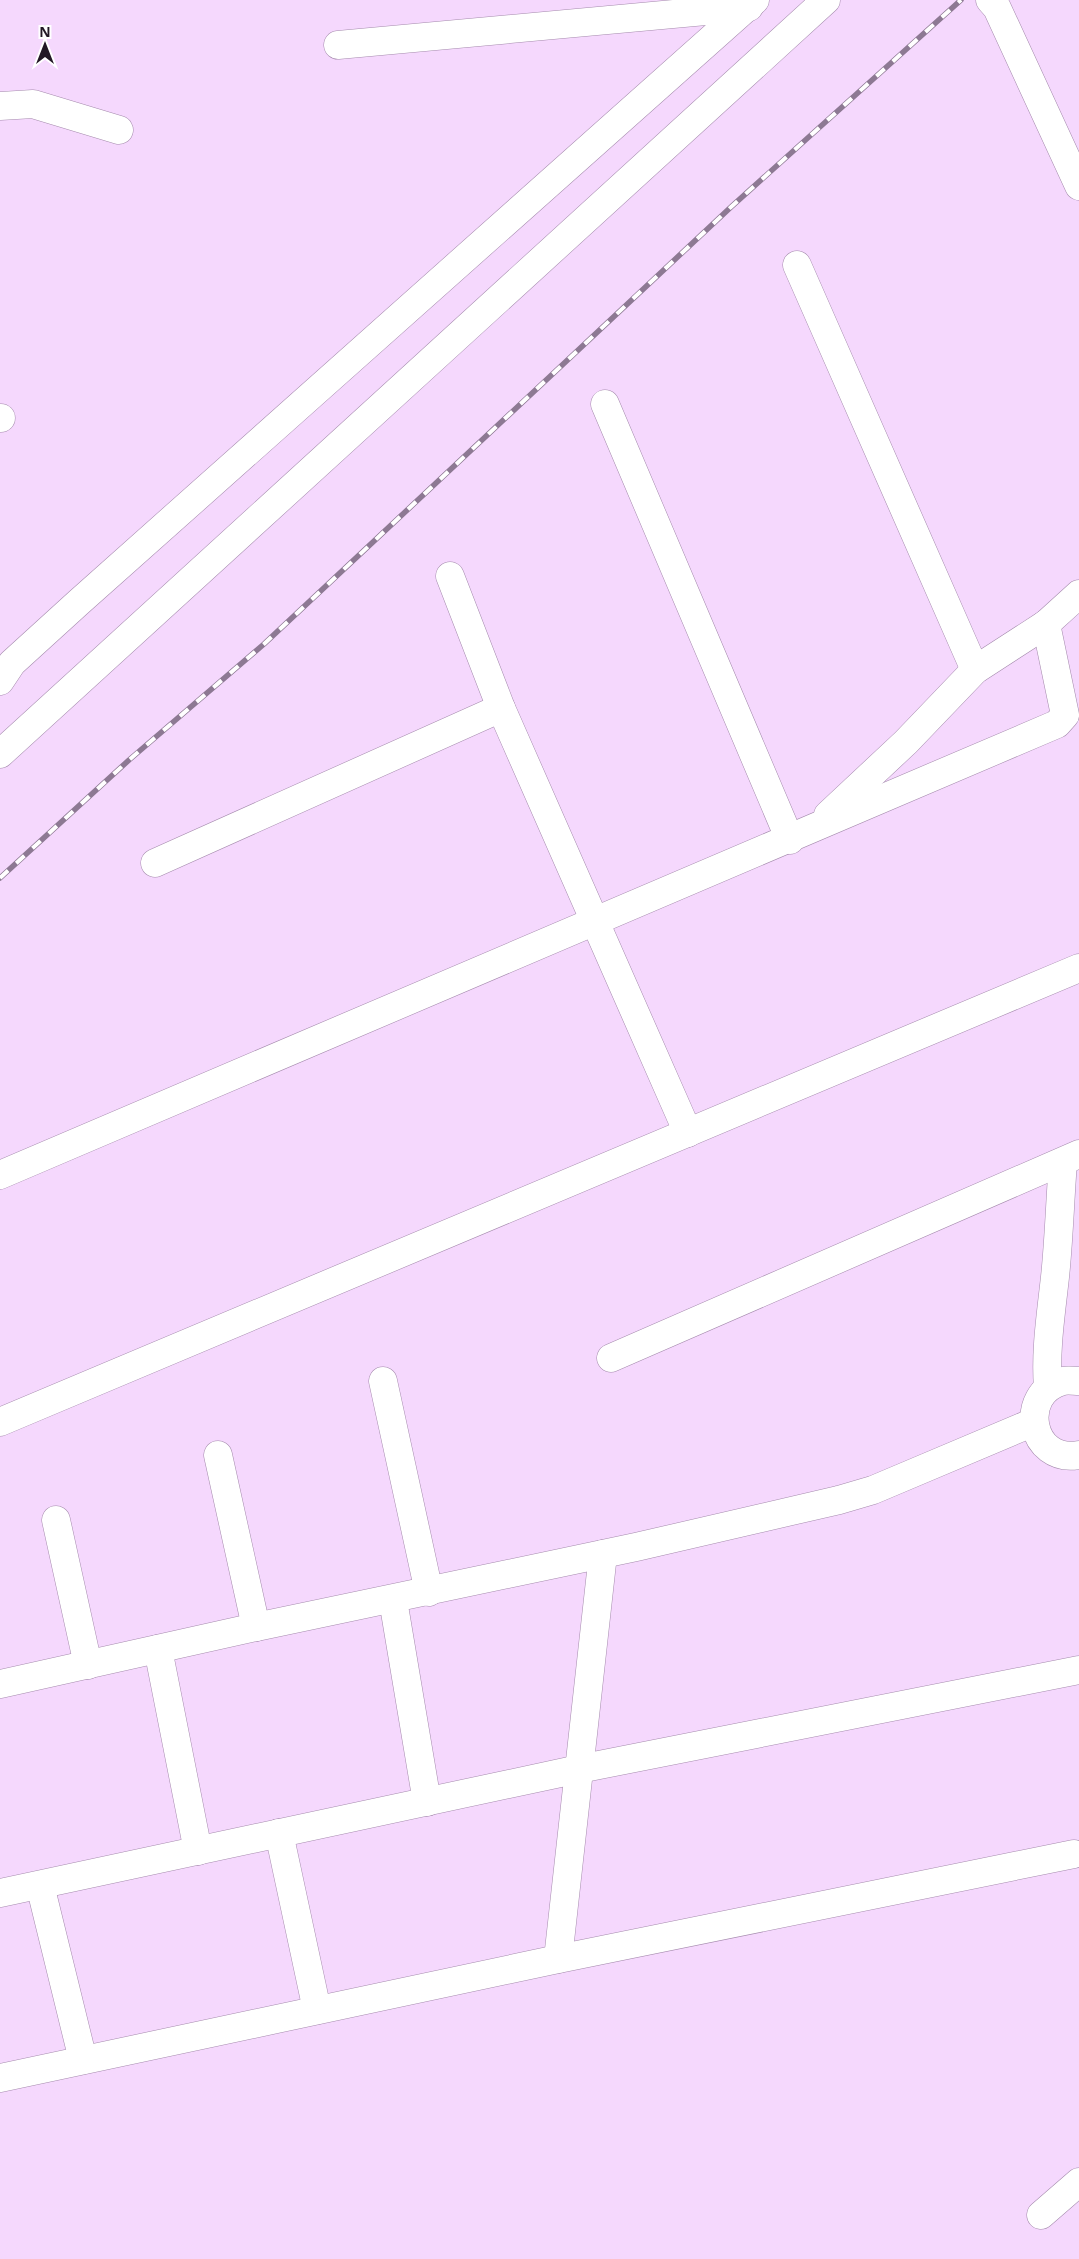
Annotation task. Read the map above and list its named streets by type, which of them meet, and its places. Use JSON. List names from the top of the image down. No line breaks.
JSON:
{"north":"top"}
